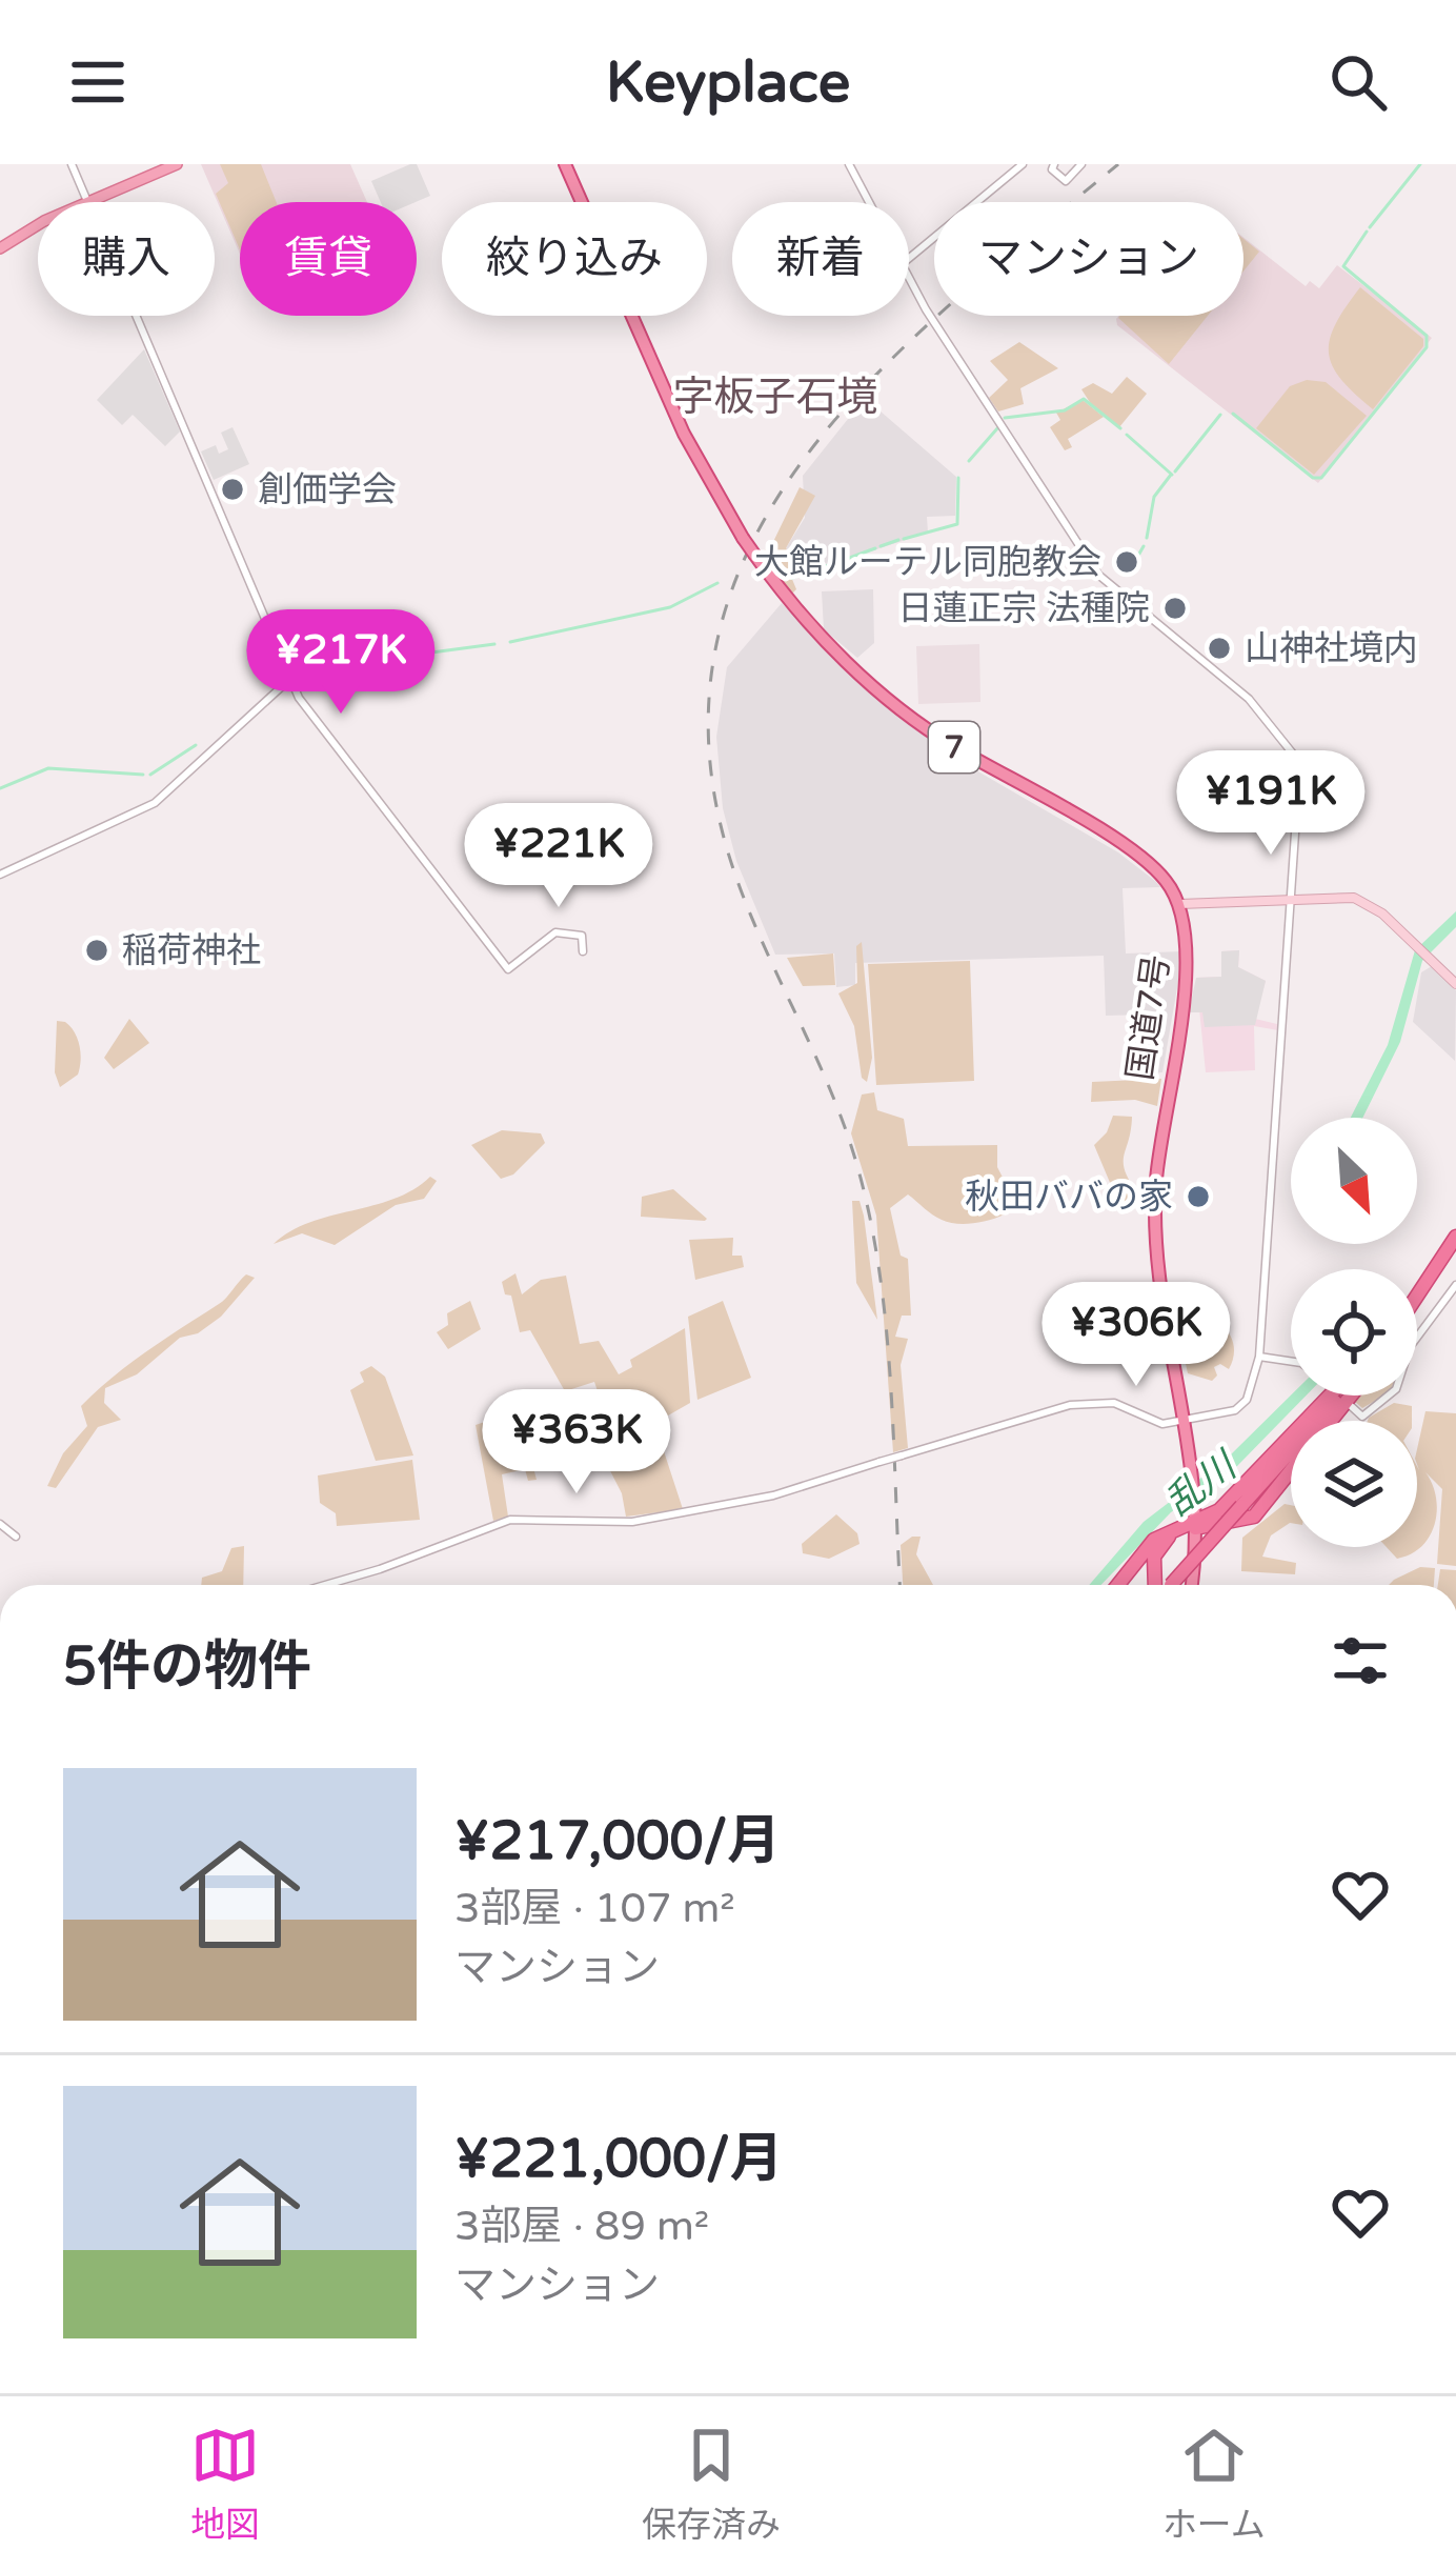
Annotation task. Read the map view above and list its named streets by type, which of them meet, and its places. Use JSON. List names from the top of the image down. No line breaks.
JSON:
{"streets":{"highway":["7","国道7号"]},"crossings":[["7","国道7号"]],"districts":["字板子石境"],"water":["乱川"],"places":["創価学会","大館ルーテル同胞教会","日蓮正宗 法種院","山神社境内","稲荷神社","秋田ババの家"],"north":"bottom right","page":{"header":"Keyplace","chip":["購入","賃貸","絞り込み","新着","マンション"],"price":["¥217K","¥191K","¥221K","¥306K","¥363K"],"heading":"5件の物件","list":[{"name":"¥217,000/月","note":"3部屋 · 107 m² · マンション"},{"name":"¥221,000/月","note":"3部屋 · 89 m² · マンション"}],"tabs":["地図","保存済み","ホーム"]}}
